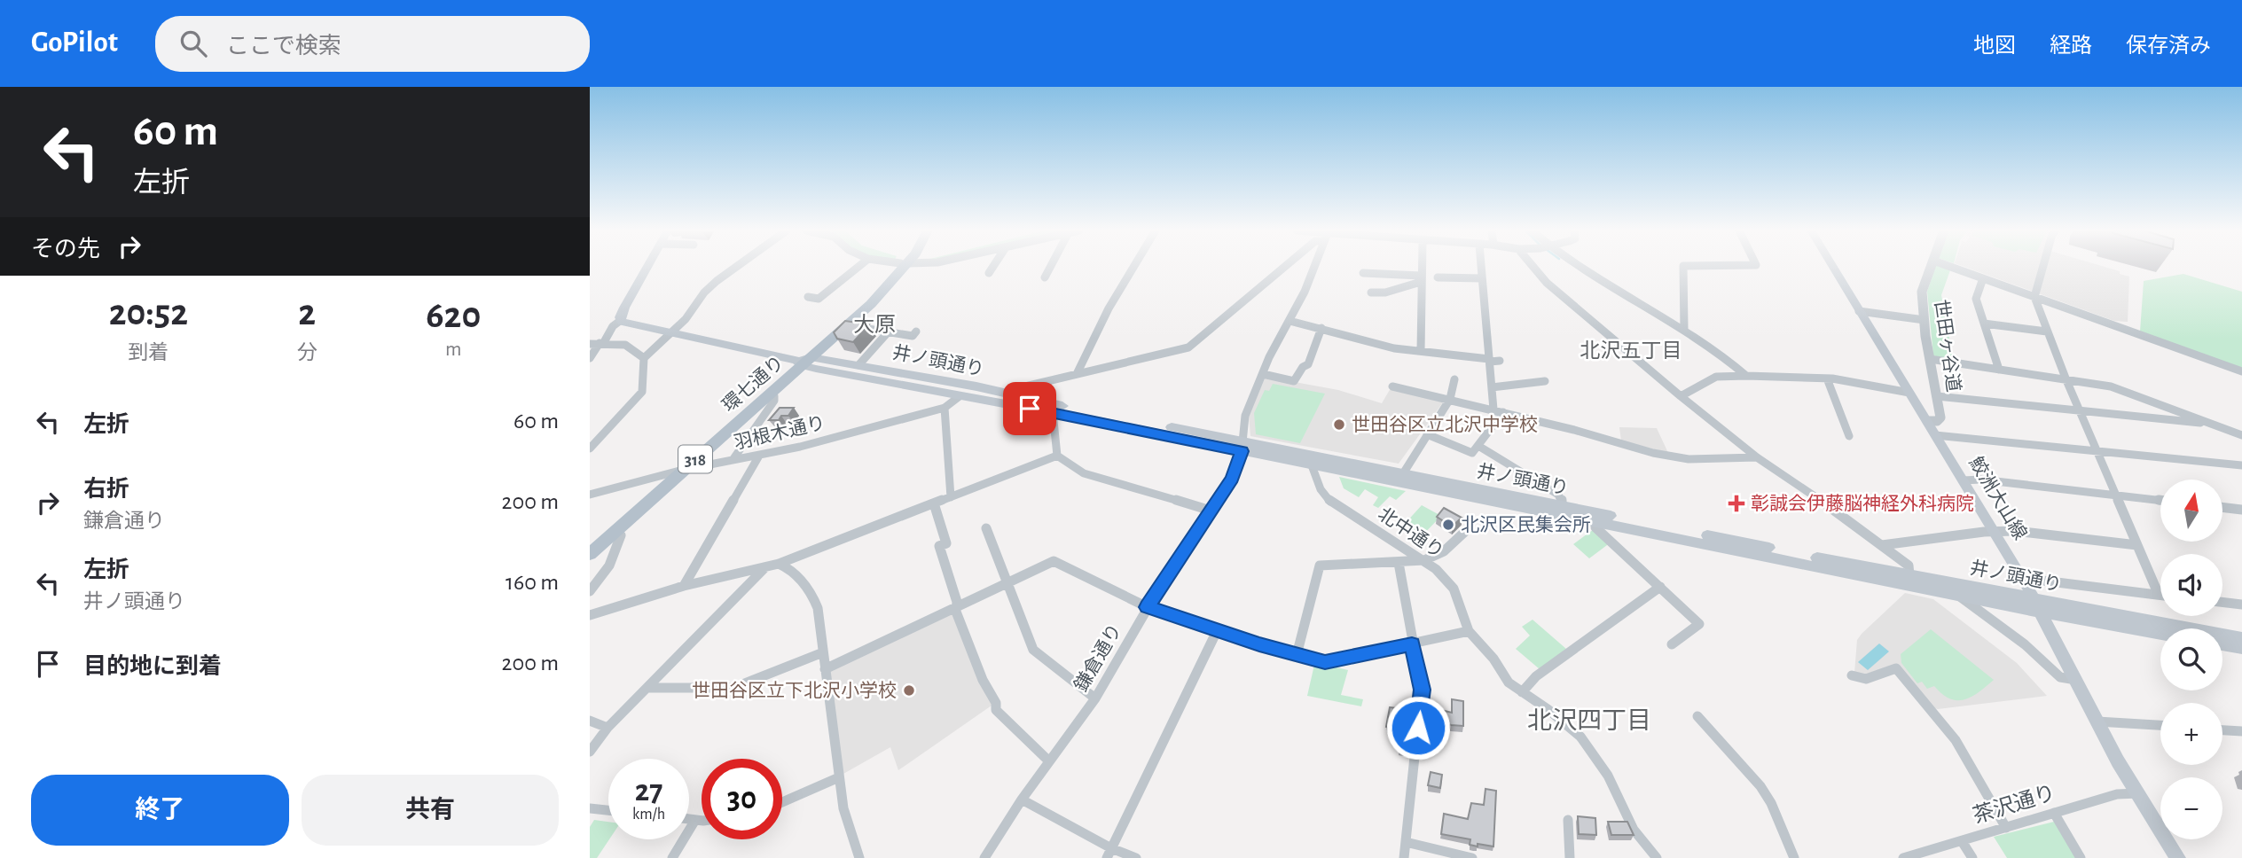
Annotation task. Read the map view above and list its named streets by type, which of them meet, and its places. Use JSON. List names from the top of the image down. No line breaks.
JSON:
{"streets":{"main road":["井ノ頭通り","環七通り","318","鮫洲大山線"],"street":["世田ヶ谷道","羽根木通り","北中通り","鎌倉通り","茶沢通り"]},"crossings":[["世田ヶ谷道","鮫洲大山線"],["井ノ頭通り","環七通り"],["井ノ頭通り","鮫洲大山線"],["井ノ頭通り","北中通り"],["井ノ頭通り","鎌倉通り"],["環七通り","羽根木通り"],["鮫洲大山線","茶沢通り"]],"districts":["大原","北沢五丁目","北沢四丁目"],"places":{"other":["世田谷区立北沢中学校","北沢区民集会所","世田谷区立下北沢小学校"],"health":["彰誠会伊藤脳神経外科病院"]},"north":"top","page":{"header":"GoPilot","search":"ここで検索","nav":["地図","経路","保存済み"],"turn":["60 m","左折"],"then":"その先","eta":["20:52","到着","2","分","620","m"],"list":[{"name":"左折","value":"60 m"},{"name":"右折","note":"鎌倉通り","value":"200 m"},{"name":"左折","note":"井ノ頭通り","value":"160 m"},{"name":"目的地に到着","value":"200 m"}],"map_buttons":["+","−"],"speed":"27 km/h","limit":"30","buttons":["終了","共有"]}}
